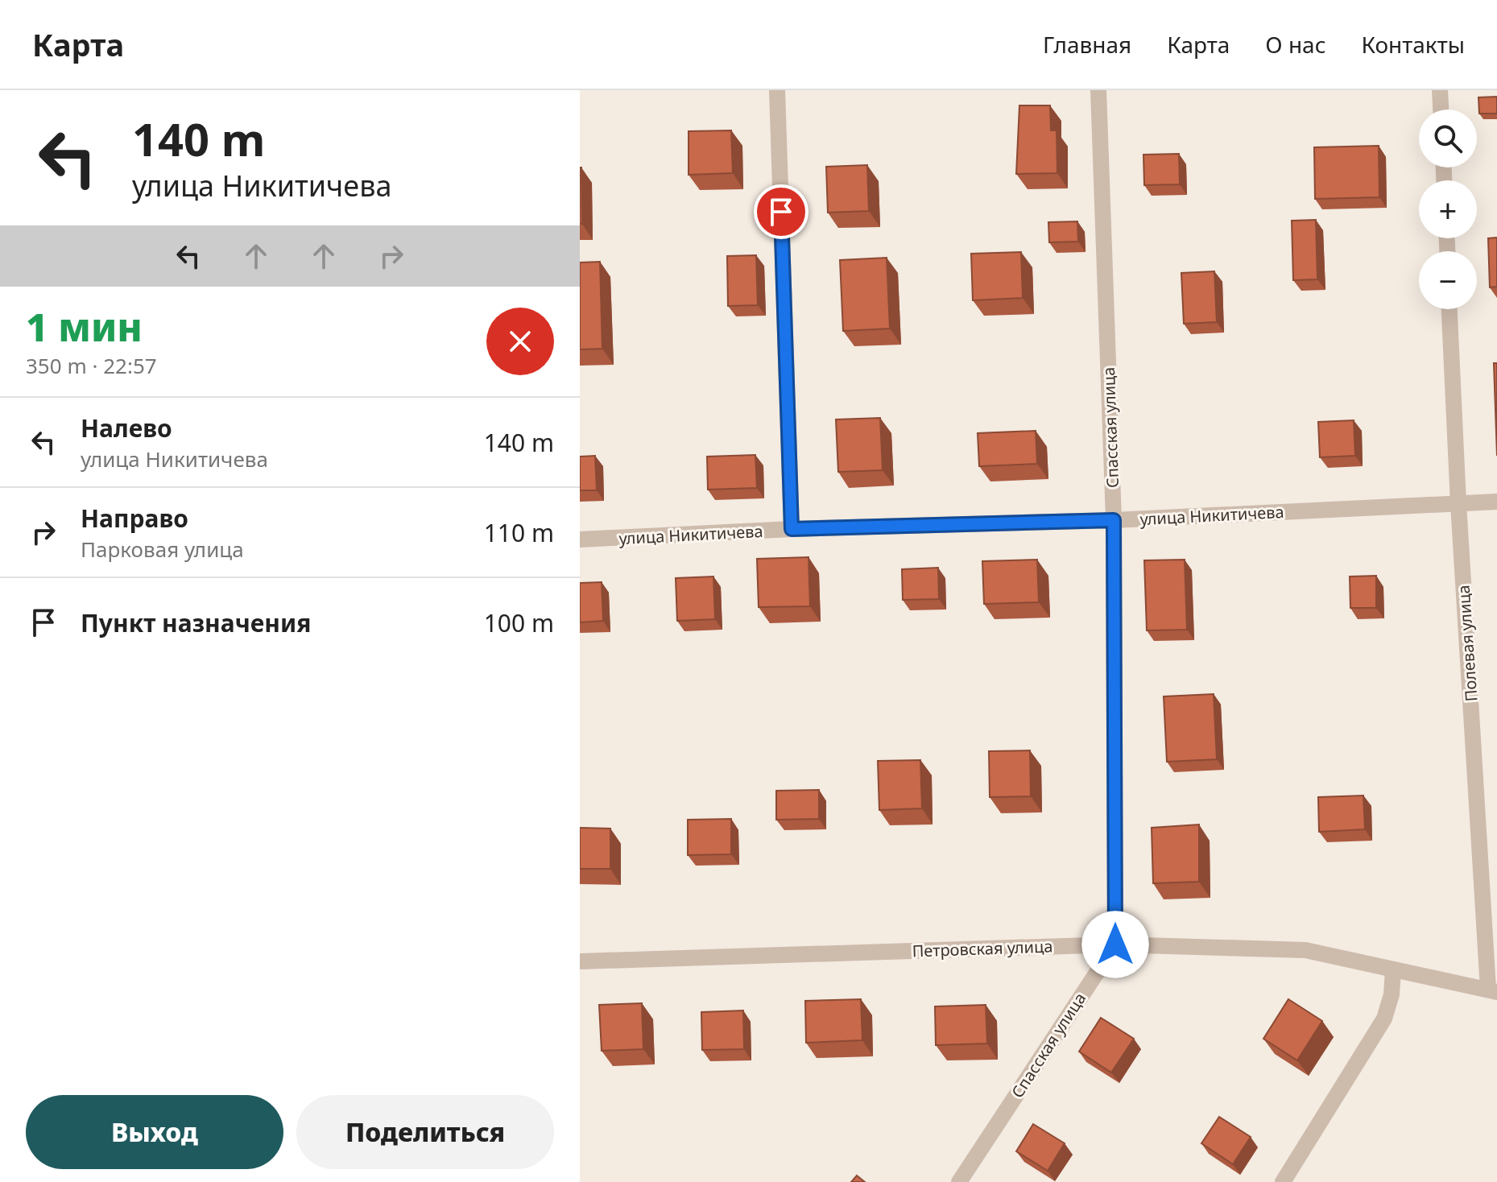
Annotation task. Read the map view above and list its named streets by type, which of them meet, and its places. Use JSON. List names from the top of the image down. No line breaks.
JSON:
{"streets":{"street":["Спасская улица","улица Никитичева","Полевая улица","Петровская улица"]},"crossings":[["Спасская улица","улица Никитичева"],["Спасская улица","Петровская улица"],["улица Никитичева","Полевая улица"],["Полевая улица","Петровская улица"]],"page":{"header":"Карта","nav":["Главная","Карта","О нас","Контакты"],"turn":["140 m","улица Никитичева"],"map_buttons":["+","−"],"heading":["1 мин","350 m · 22:57"],"list":[{"name":"Налево","note":"улица Никитичева","value":"140 m"},{"name":"Направо","note":"Парковая улица","value":"110 m"},{"name":"Пункт назначения","value":"100 m"}],"buttons":["Выход","Поделиться"]}}
